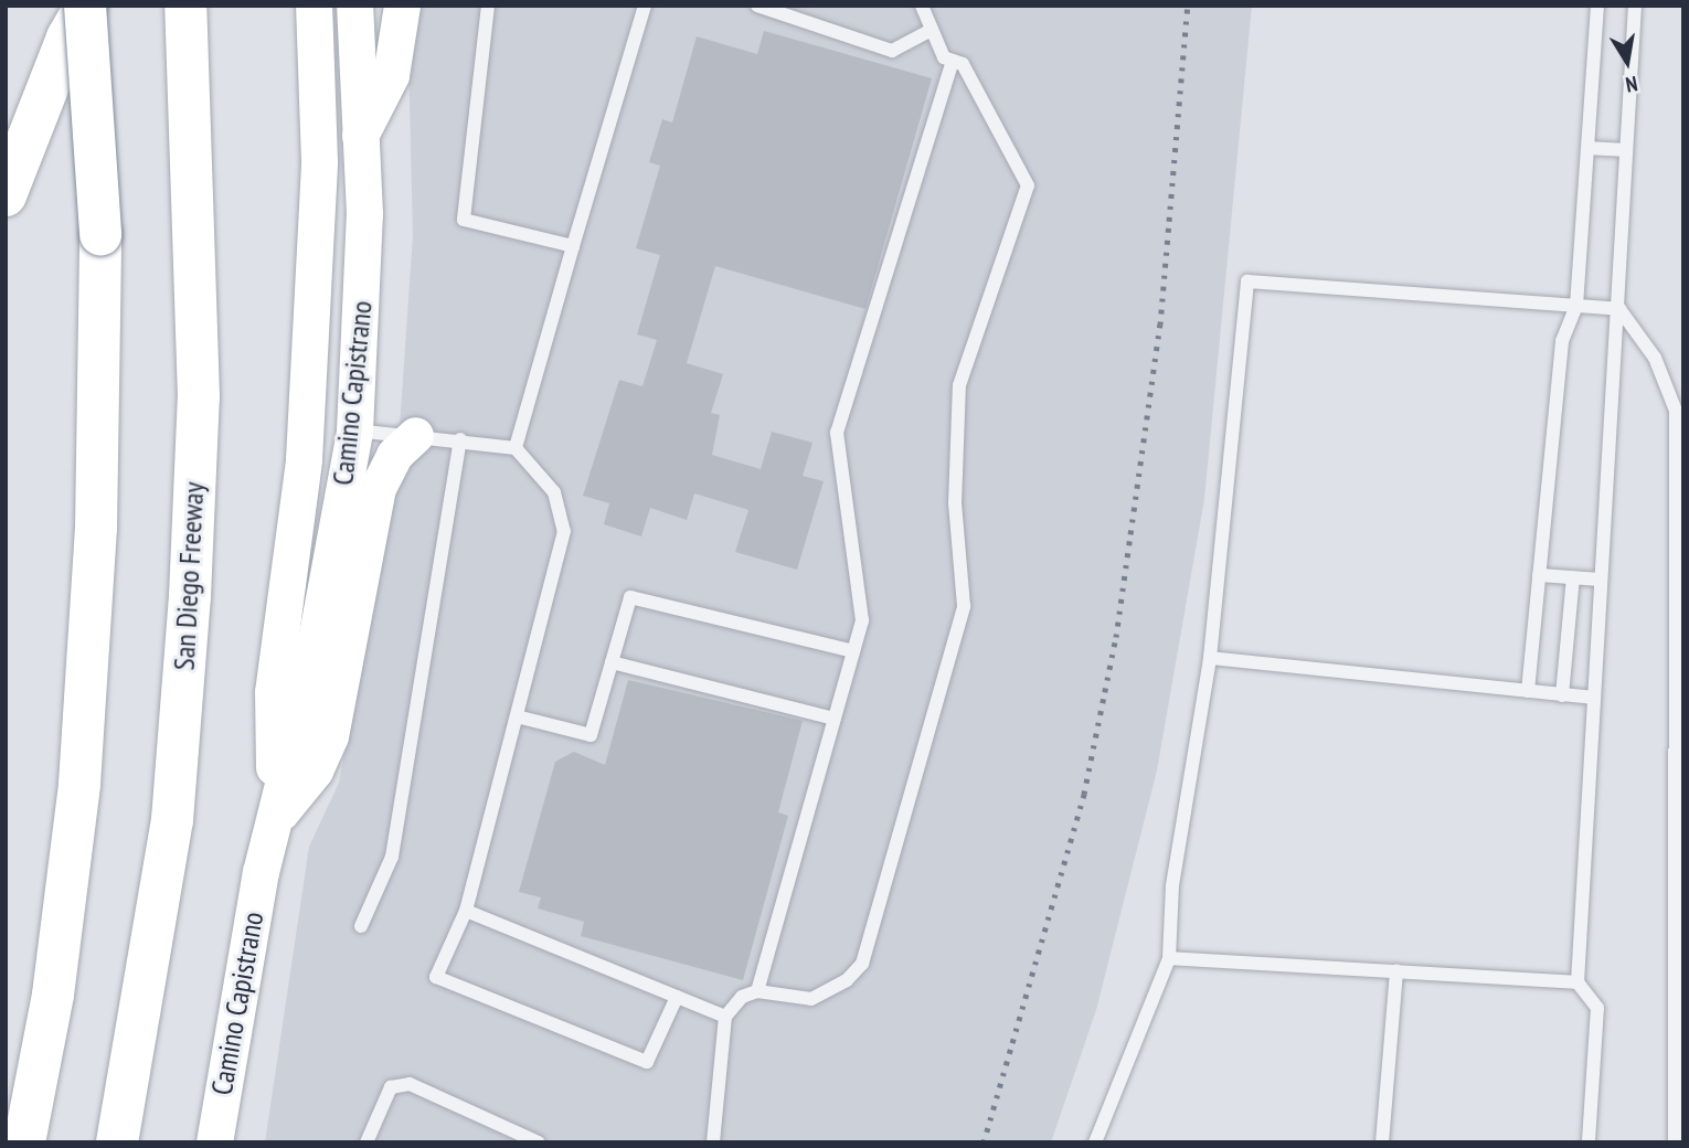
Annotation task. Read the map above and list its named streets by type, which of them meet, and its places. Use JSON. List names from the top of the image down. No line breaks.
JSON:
{"streets":{"highway":["San Diego Freeway"],"main road":["Camino Capistrano"]},"north":"bottom"}
